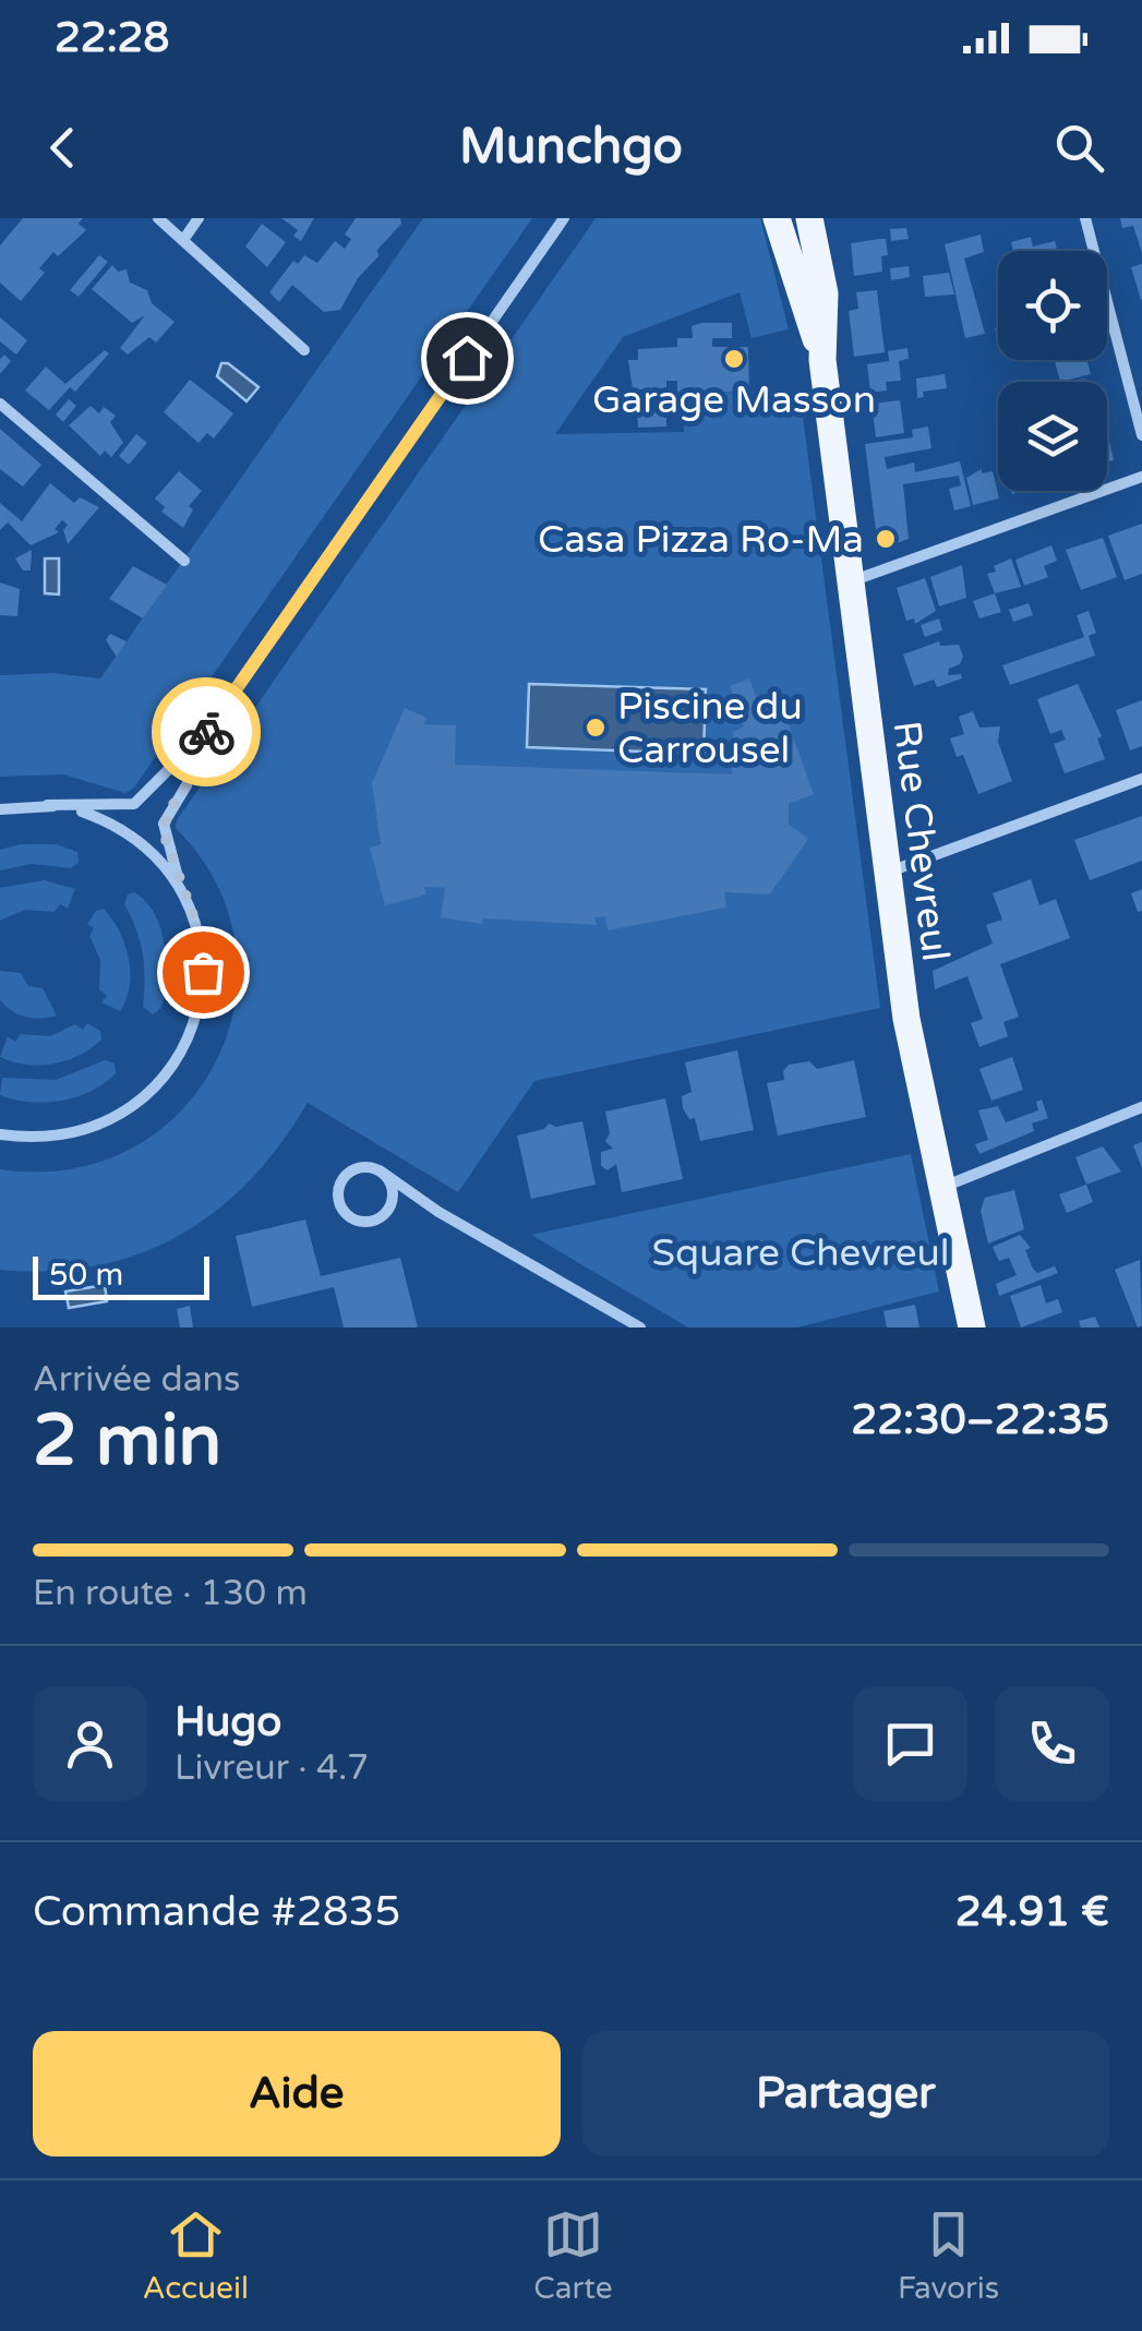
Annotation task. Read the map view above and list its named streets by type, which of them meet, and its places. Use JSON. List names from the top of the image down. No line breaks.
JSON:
{"streets":{"main road":["Rue Chevreul"]},"parks":["Square Chevreul"],"places":["Garage Masson","Casa Pizza Ro-Ma","Piscine du Carrousel"],"scale_bar":"50 m","page":{"status":"22:28","header":"Munchgo","scale":"50 m","heading":["2 min","Arrivée dans","22:30–22:35"],"panel":["Hugo","Livreur · 4.7","Commande #2835","24.91 €"],"bar":"En route · 130 m","buttons":["Aide","Partager"],"tabs":["Accueil","Carte","Favoris"]}}
